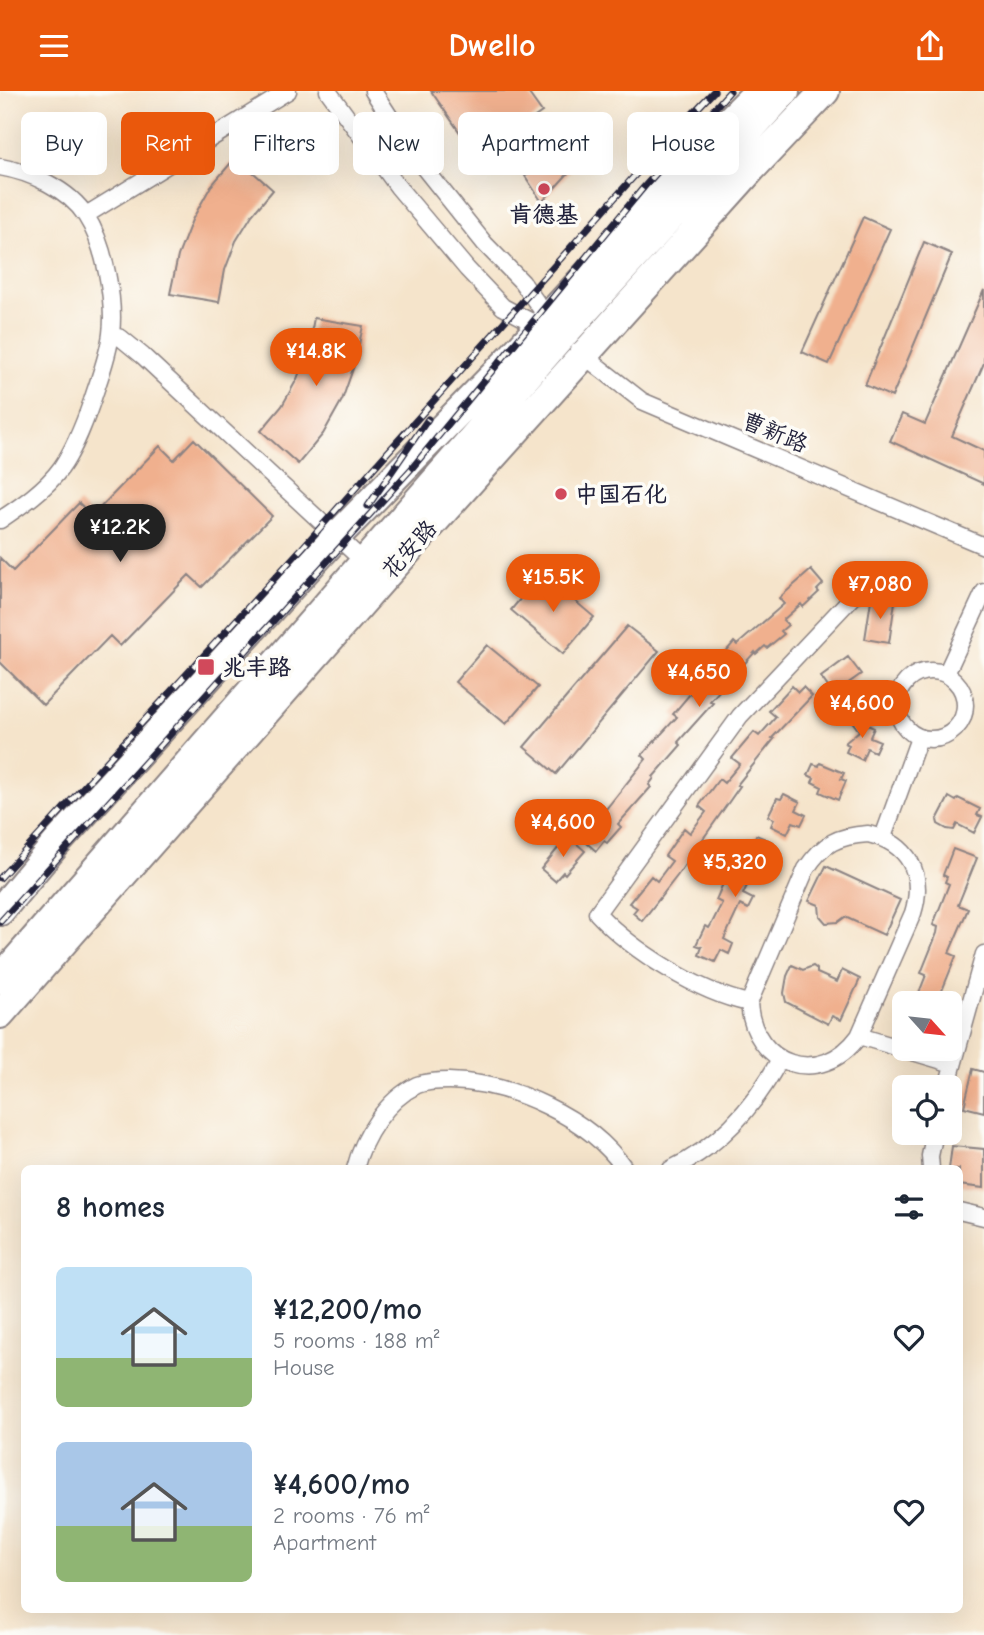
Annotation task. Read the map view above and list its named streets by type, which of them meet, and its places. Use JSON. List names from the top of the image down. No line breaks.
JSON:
{"streets":{"highway":["花安路"],"street":["曹新路"]},"crossings":[["曹新路","花安路"]],"places":{"other":["肯德基","中国石化"],"transit":["兆丰路"]},"north":"bottom right","page":{"header":"Dwello","chip":["Buy","Rent","Filters","New","Apartment","House"],"price":["¥14.8K","¥12.2K","¥15.5K","¥7,080","¥4,650","¥4,600","¥4,600","¥5,320"],"heading":"8 homes","list":[{"name":"¥12,200/mo","note":"5 rooms · 188 m² · House"},{"name":"¥4,600/mo","note":"2 rooms · 76 m² · Apartment"}]}}
